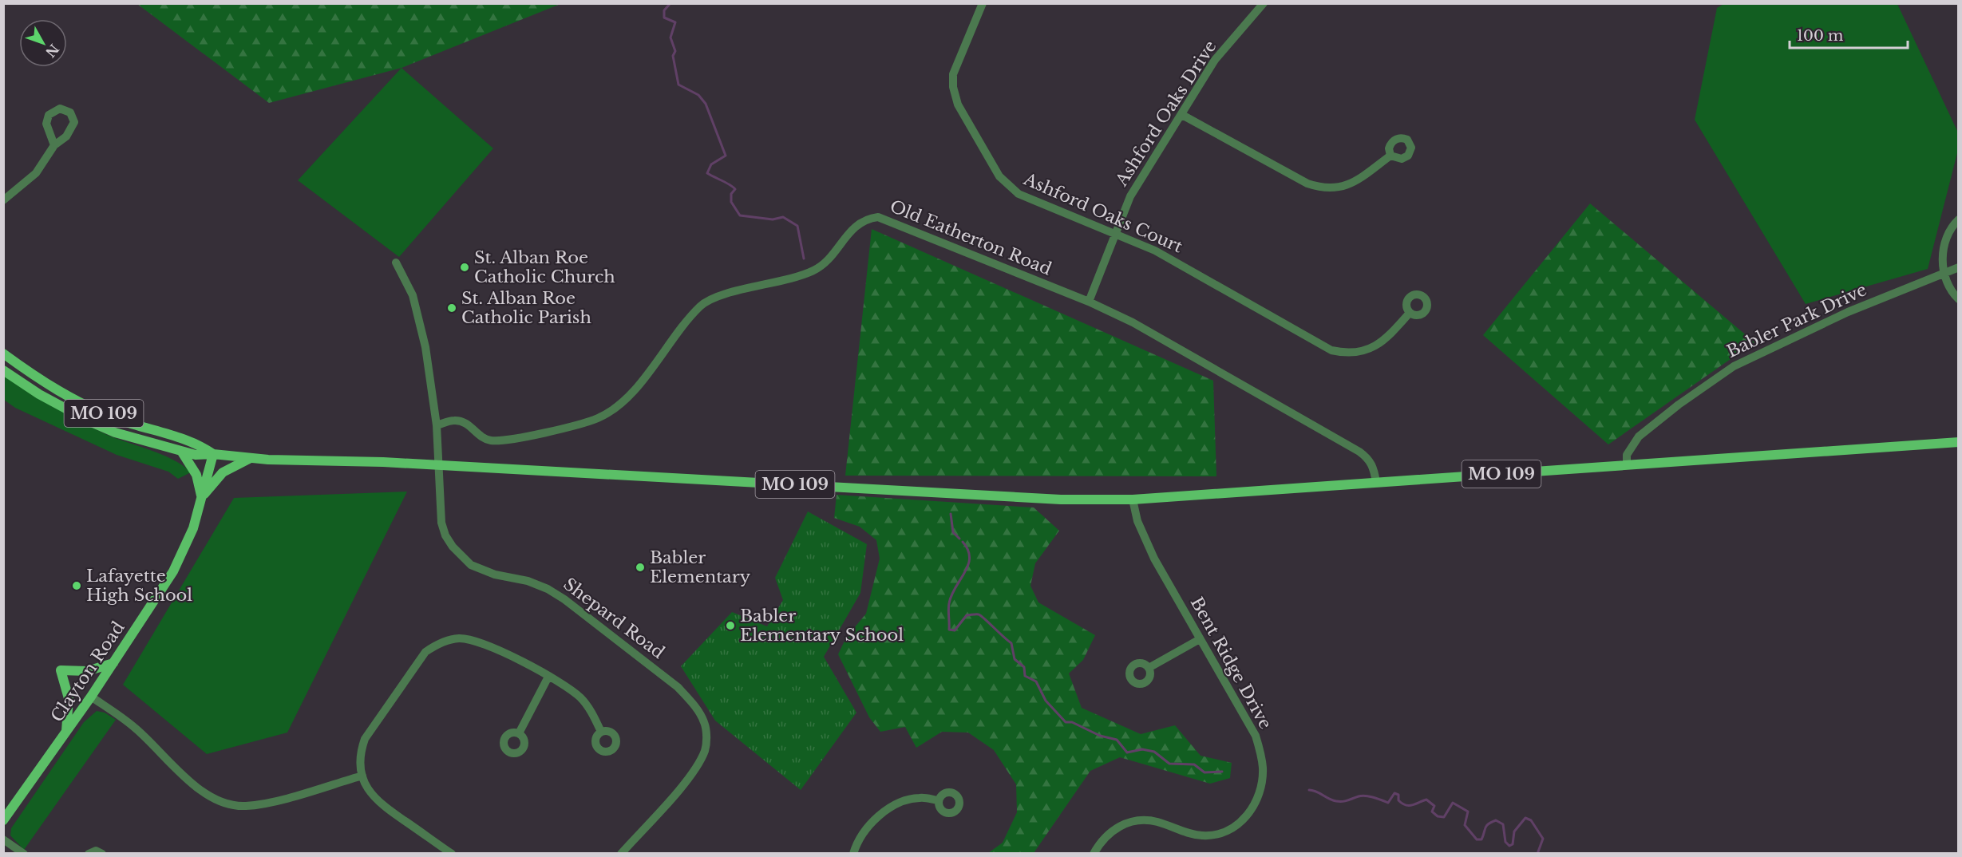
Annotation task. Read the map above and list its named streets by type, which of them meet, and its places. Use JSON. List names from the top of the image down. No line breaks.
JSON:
{"streets":{"main road":["MO 109","Clayton Road"],"street":["Ashford Oaks Drive","Ashford Oaks Court","Old Eatherton Road","Babler Park Drive","Shepard Road","Bent Ridge Drive"]},"crossings":[["Ashford Oaks Drive","Ashford Oaks Court"],["Ashford Oaks Drive","Old Eatherton Road"],["Old Eatherton Road","MO 109"],["Old Eatherton Road","Shepard Road"],["Babler Park Drive","MO 109"],["MO 109","Shepard Road"],["MO 109","Bent Ridge Drive"],["MO 109","Clayton Road"]],"places":["St. Alban Roe Catholic Church","St. Alban Roe Catholic Parish","Babler Elementary","Lafayette High School","Babler Elementary School"],"scale_bar":"100 m","north":"bottom right"}
